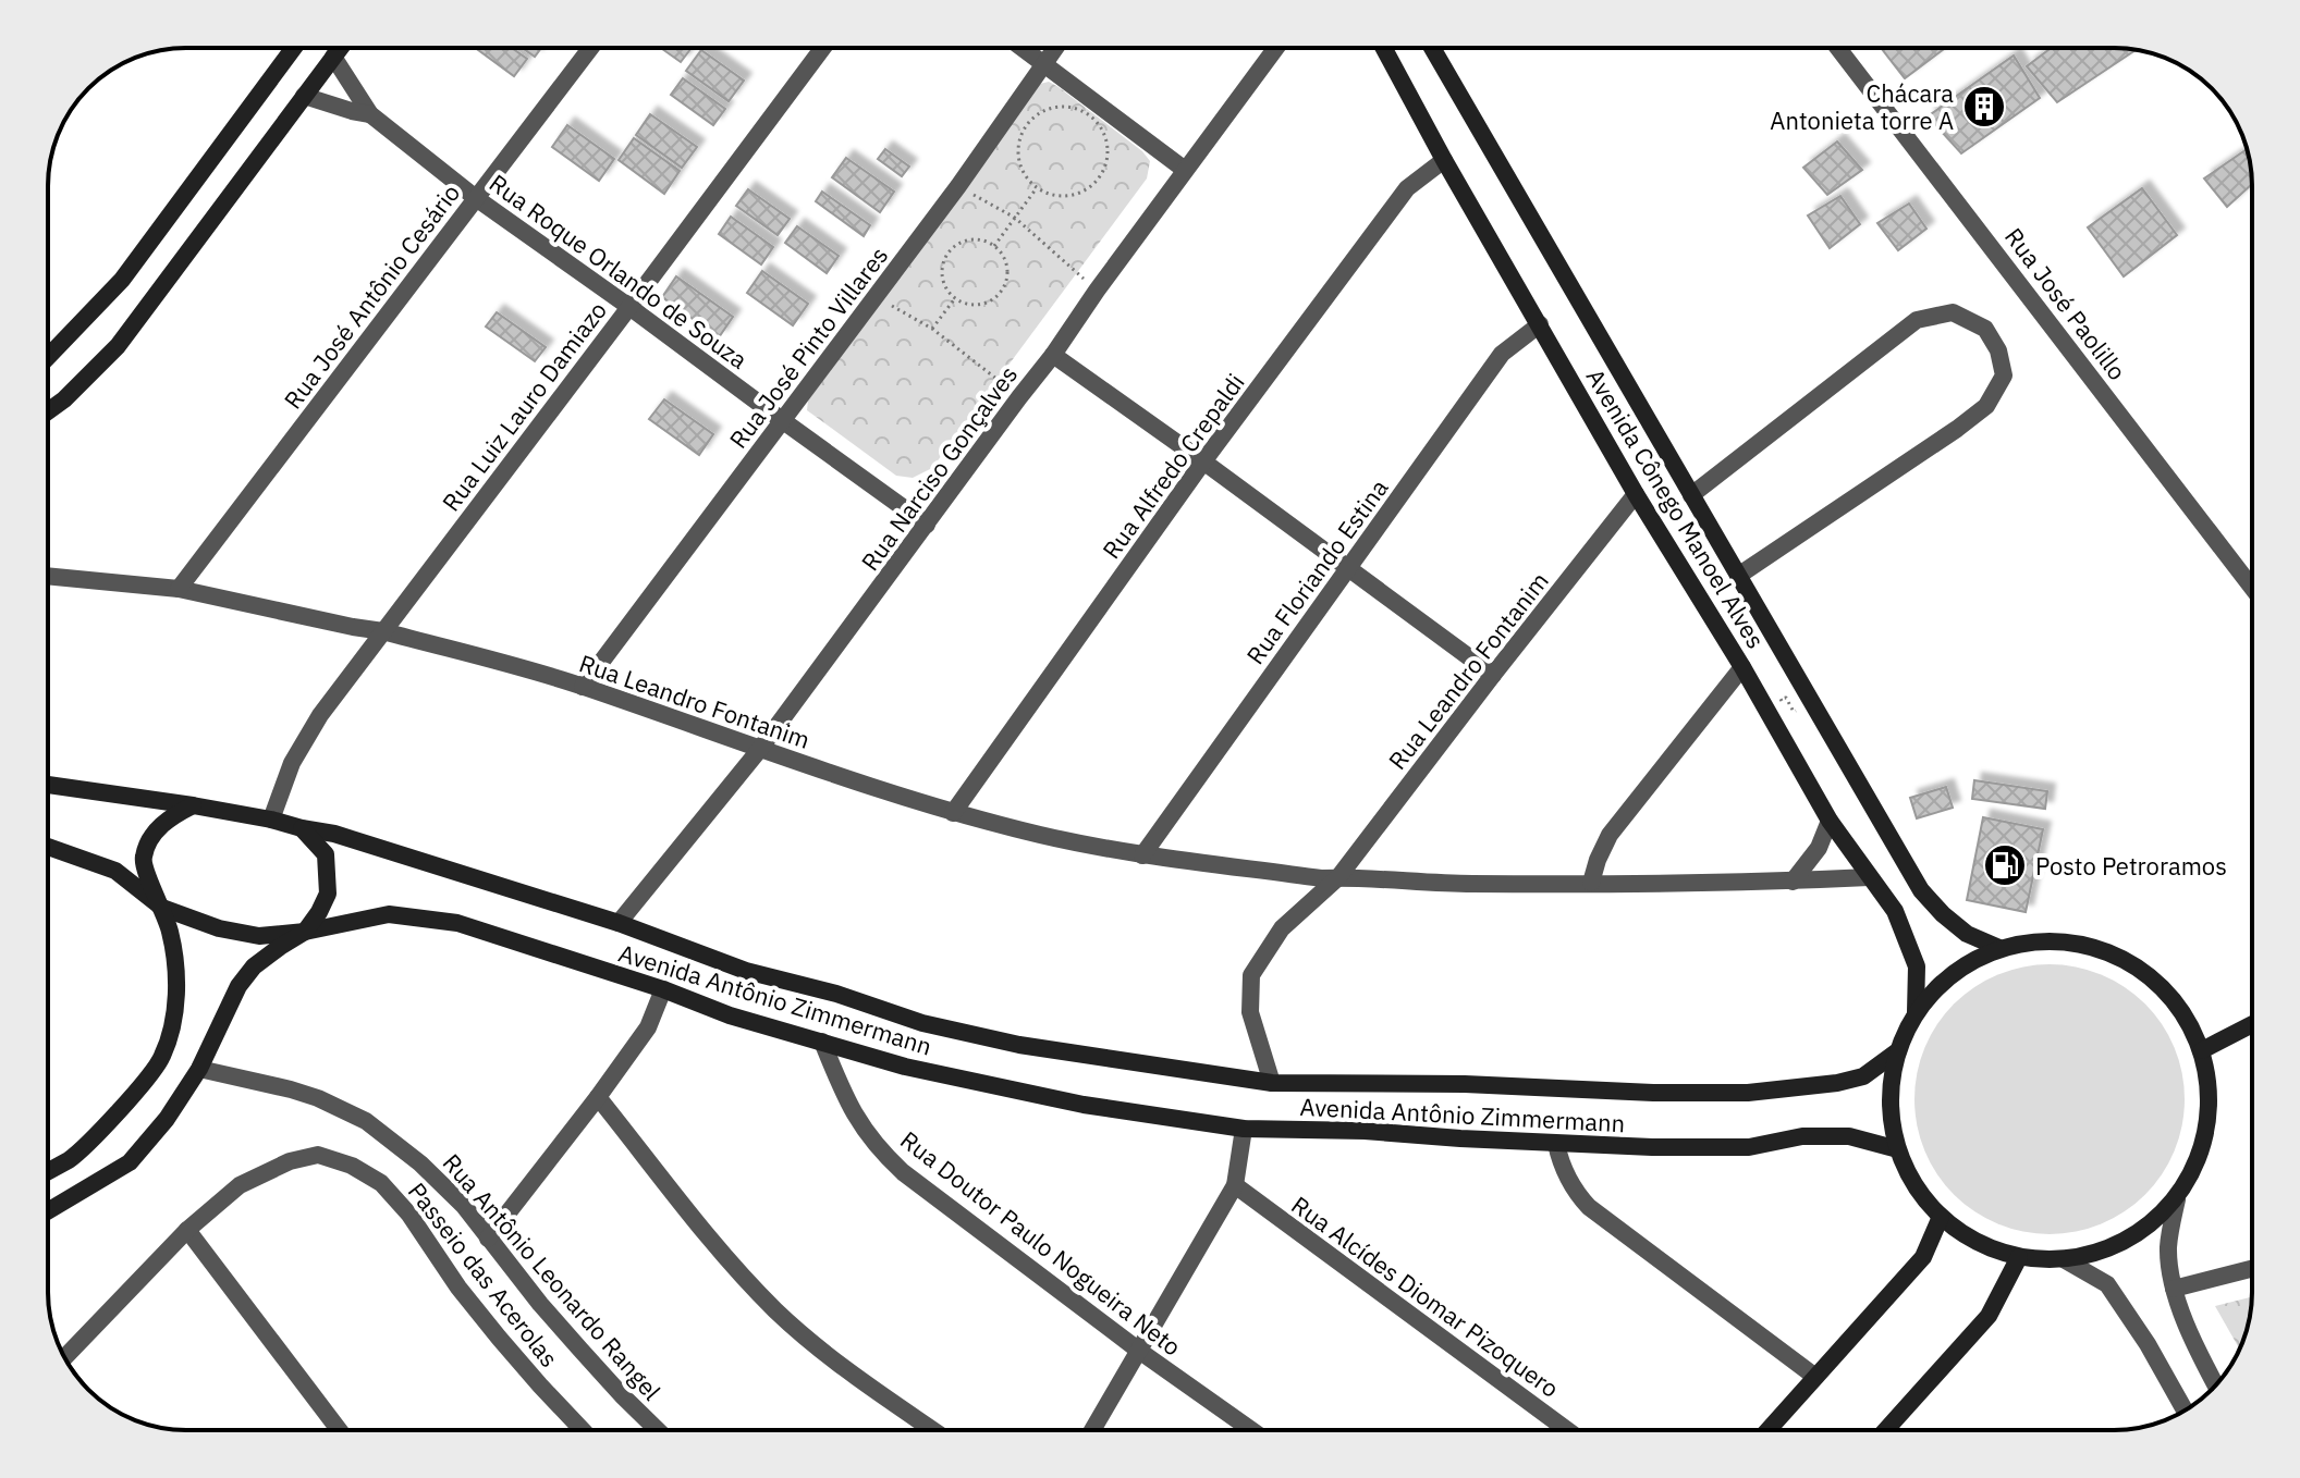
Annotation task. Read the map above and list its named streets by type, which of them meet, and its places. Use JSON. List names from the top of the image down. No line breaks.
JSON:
{"streets":{"street":["Rua Roque Orlando de Souza","Rua José Antônio Cesário","Rua José Paolillo","Rua José Pinto Villares","Rua Luiz Lauro Damiazo","Rua Alfredo Crepaldi","Rua Narciso Gonçalves","Avenida Cônego Manoel Alves","Rua Floriando Estina","Rua Leandro Fontanim","Avenida Antônio Zimmermann","Rua Doutor Paulo Nogueira Neto","Passeio das Acerolas","Rua Antônio Leonardo Rangel","Rua Alcídes Diomar Pizoquero"]},"crossings":[["Rua Roque Orlando de Souza","Rua José Antônio Cesário"],["Rua Roque Orlando de Souza","Rua José Pinto Villares"],["Rua Roque Orlando de Souza","Rua Luiz Lauro Damiazo"],["Rua Roque Orlando de Souza","Rua Narciso Gonçalves"],["Rua José Antônio Cesário","Rua Leandro Fontanim"],["Rua José Pinto Villares","Rua Leandro Fontanim"],["Rua Luiz Lauro Damiazo","Rua Leandro Fontanim"],["Rua Luiz Lauro Damiazo","Avenida Antônio Zimmermann"],["Rua Alfredo Crepaldi","Avenida Cônego Manoel Alves"],["Rua Alfredo Crepaldi","Rua Leandro Fontanim"],["Rua Narciso Gonçalves","Rua Leandro Fontanim"],["Rua Narciso Gonçalves","Avenida Antônio Zimmermann"],["Avenida Cônego Manoel Alves","Rua Floriando Estina"],["Avenida Cônego Manoel Alves","Rua Leandro Fontanim"],["Rua Floriando Estina","Rua Leandro Fontanim"],["Rua Leandro Fontanim","Avenida Antônio Zimmermann"],["Avenida Antônio Zimmermann","Rua Doutor Paulo Nogueira Neto"]],"places":{"building":["Chácara Antonieta torre A"],"fuel station":["Posto Petroramos"]}}
